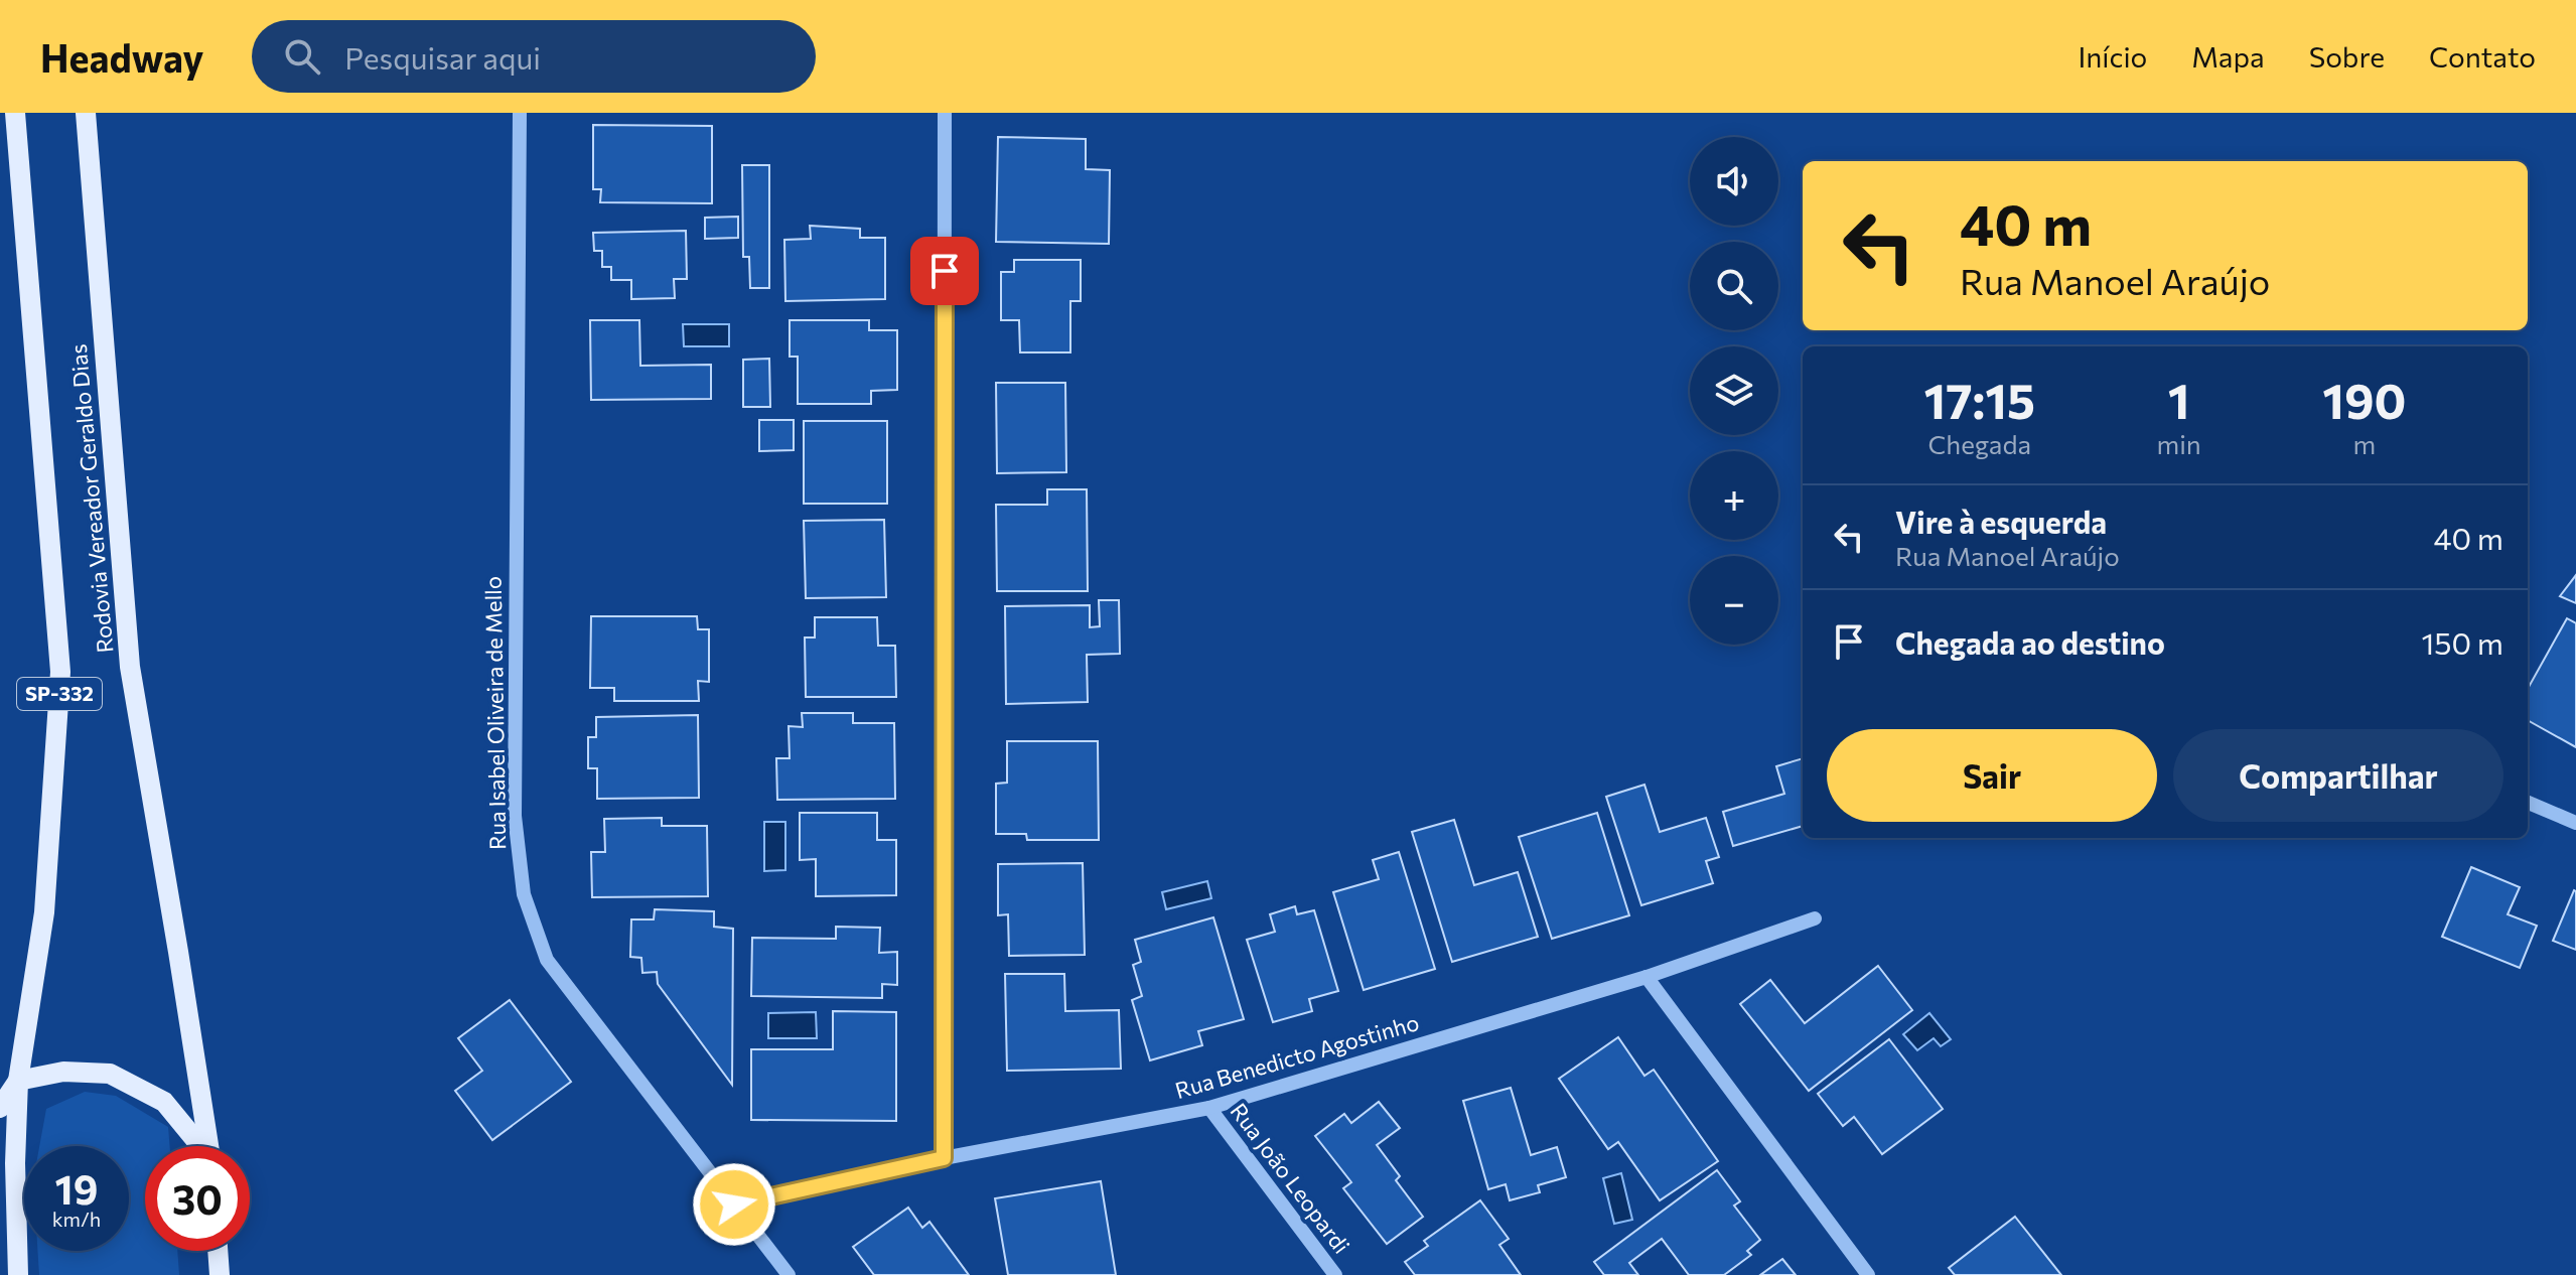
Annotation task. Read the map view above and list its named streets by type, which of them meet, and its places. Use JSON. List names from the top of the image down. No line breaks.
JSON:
{"streets":{"main road":["Rodovia Vereador Geraldo Dias","SP-332"],"street":["Rua Isabel Oliveira de Mello","Rua Benedicto Agostinho","Rua João Leopardi"]},"crossings":[["Rua Isabel Oliveira de Mello","Rua Benedicto Agostinho"],["Rua Benedicto Agostinho","Rua João Leopardi"]],"page":{"header":"Headway","search":"Pesquisar aqui","nav":["Início","Mapa","Sobre","Contato"],"map_buttons":["+","−"],"turn":["40 m","Rua Manoel Araújo"],"eta":["17:15","Chegada","1","min","190","m"],"list":[{"name":"Vire à esquerda","note":"Rua Manoel Araújo","value":"40 m"},{"name":"Chegada ao destino","value":"150 m"}],"buttons":["Sair","Compartilhar"],"speed":"19 km/h","limit":"30"}}
